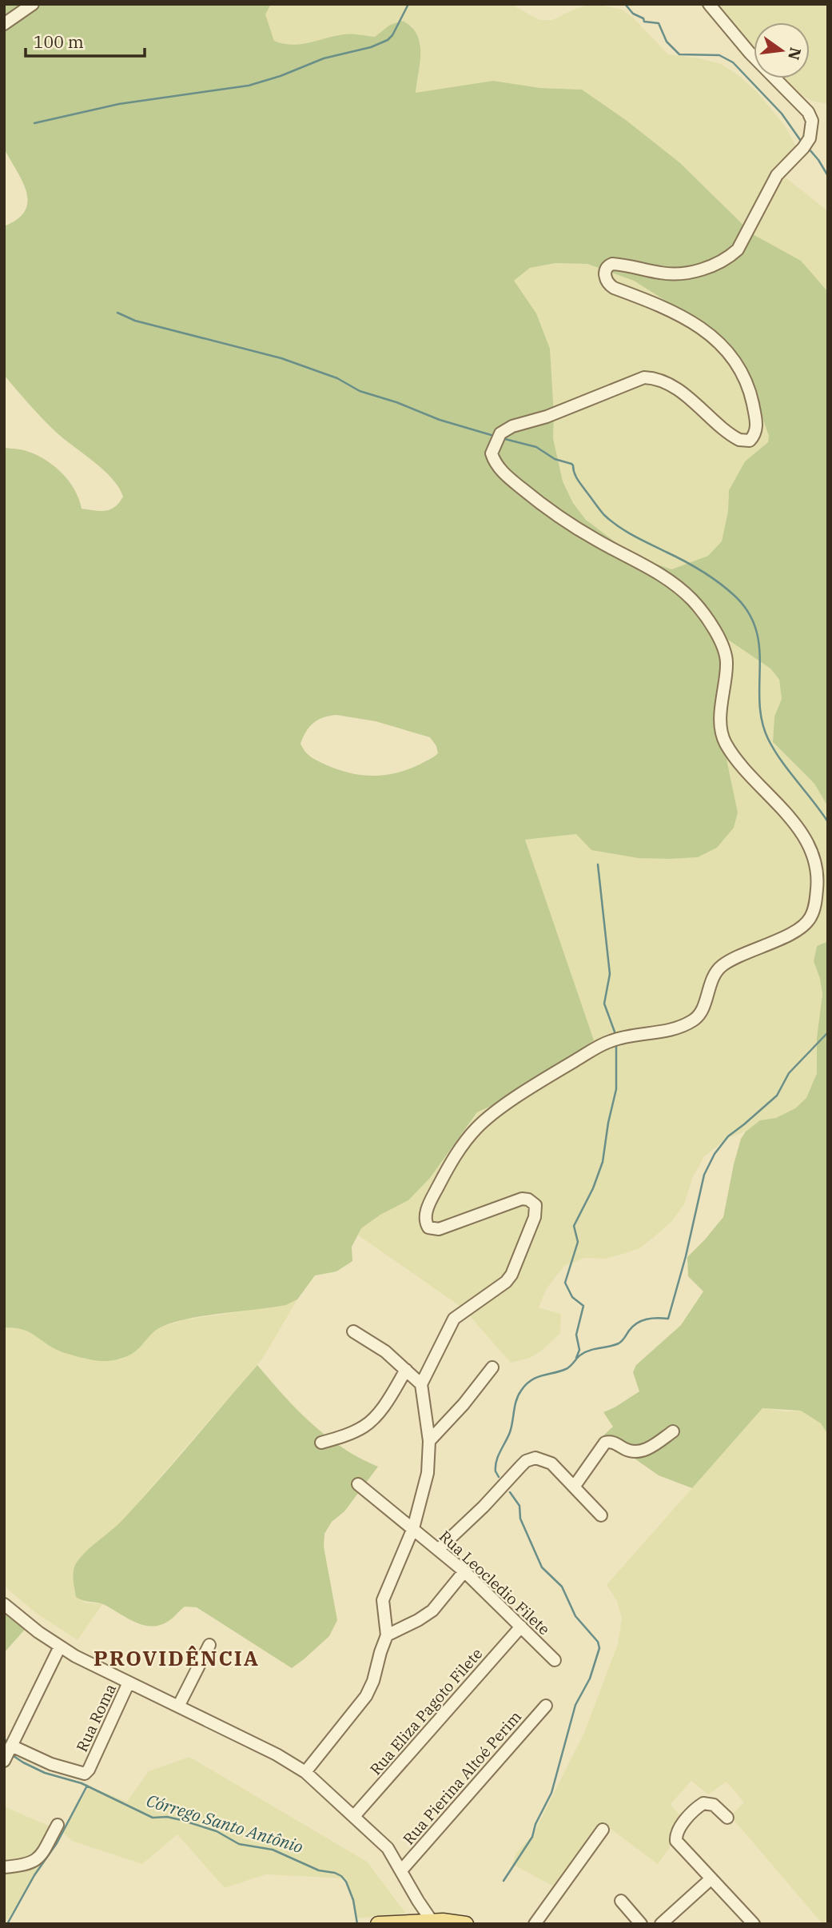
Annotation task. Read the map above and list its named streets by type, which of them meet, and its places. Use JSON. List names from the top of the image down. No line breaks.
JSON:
{"streets":{"street":["Rua Leocledio Filete","Rua Eliza Pagoto Filete","Rua Roma","Rua Pierina Altoé Perim"]},"crossings":[["Rua Leocledio Filete","Rua Eliza Pagoto Filete"]],"districts":["PROVIDÊNCIA"],"water":["Córrego Santo Antônio"],"scale_bar":"100 m","north":"right"}
